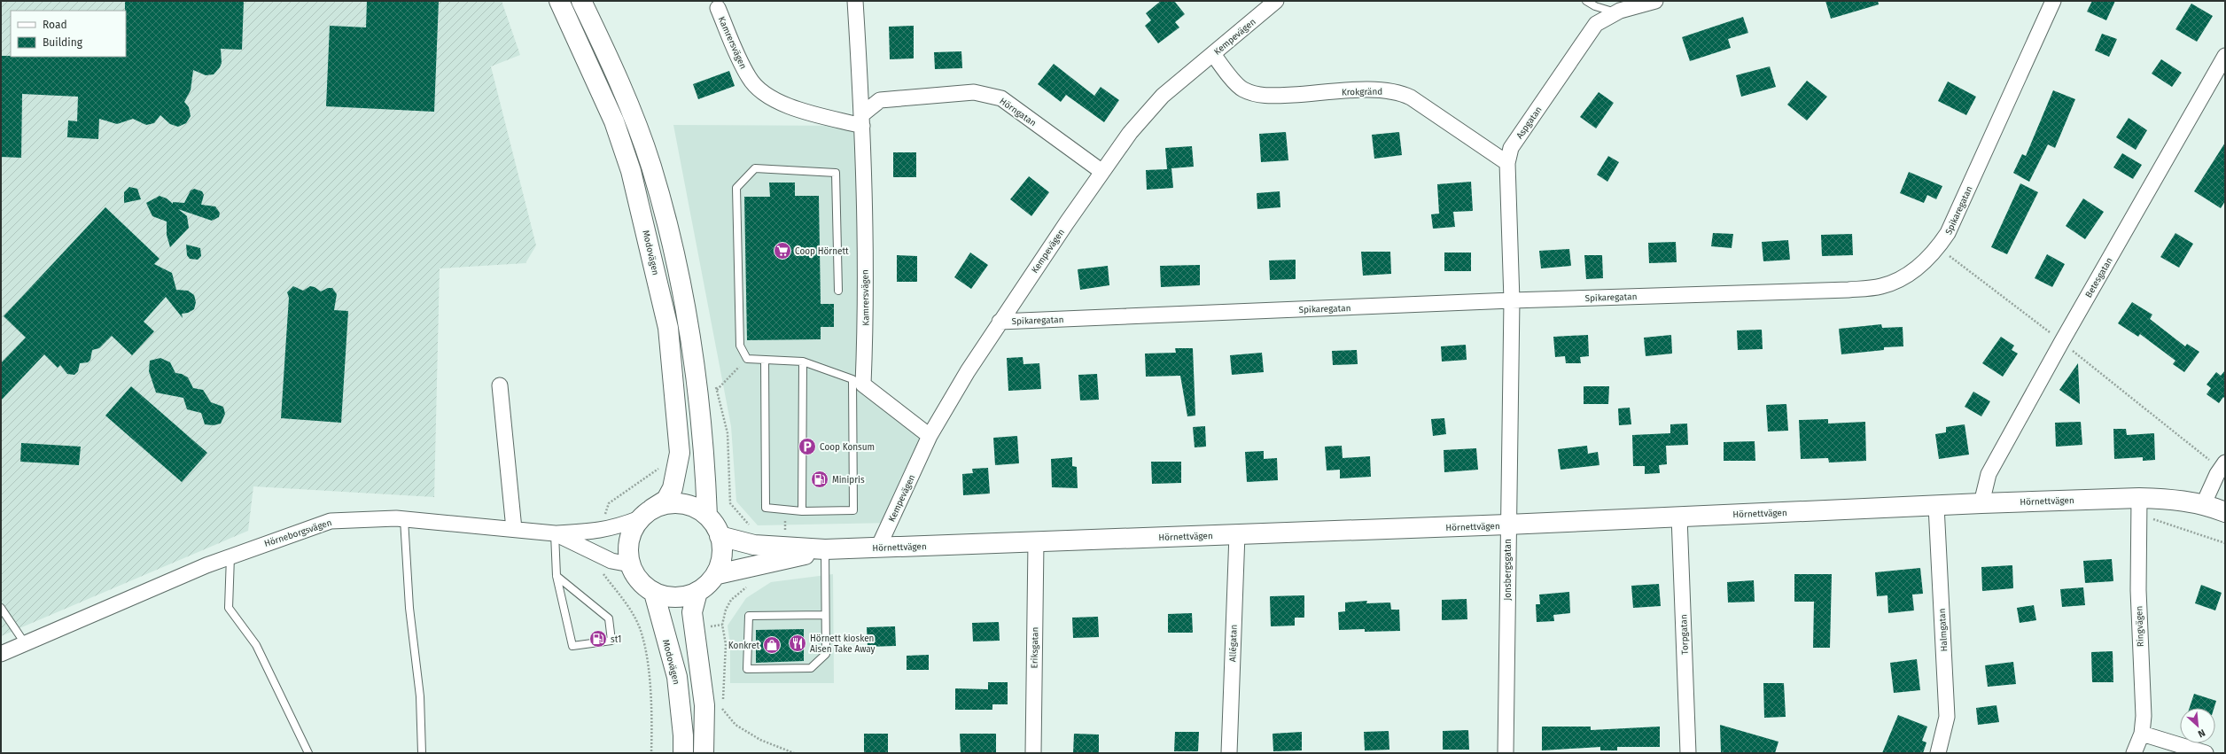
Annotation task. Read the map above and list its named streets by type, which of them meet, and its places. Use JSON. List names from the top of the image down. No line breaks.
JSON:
{"streets":{"main road":["Modovägen","Hörnettvägen"],"street":["Kempevägen","Kamrersvägen","Krokgränd","Hörngatan","Aspgatan","Spikaregatan","Betesgatan","Hörneborgsvägen","Jonsbergsgatan","Ringvägen","Halmgatan","Torpgatan","Allégatan","Eriksgatan"]},"crossings":[["Kempevägen","Krokgränd"],["Kempevägen","Hörngatan"],["Kempevägen","Spikaregatan"],["Kempevägen","Hörnettvägen"],["Kamrersvägen","Hörngatan"],["Krokgränd","Aspgatan"],["Aspgatan","Spikaregatan"],["Aspgatan","Jonsbergsgatan"],["Spikaregatan","Jonsbergsgatan"],["Modovägen","Hörnettvägen"],["Modovägen","Hörneborgsvägen"],["Betesgatan","Hörnettvägen"],["Hörnettvägen","Hörneborgsvägen"],["Hörnettvägen","Jonsbergsgatan"],["Hörnettvägen","Ringvägen"],["Hörnettvägen","Halmgatan"],["Hörnettvägen","Torpgatan"],["Hörnettvägen","Allégatan"],["Hörnettvägen","Eriksgatan"]],"places":{"supermarket":["Coop Hörnett"],"parking":["Coop Konsum"],"fuel station":["Minipris","st1"],"restaurant":["Hörnett kiosken Aisen Take Away"],"shop":["Konkret"]},"legend":["Road","Building"],"north":"bottom right"}
